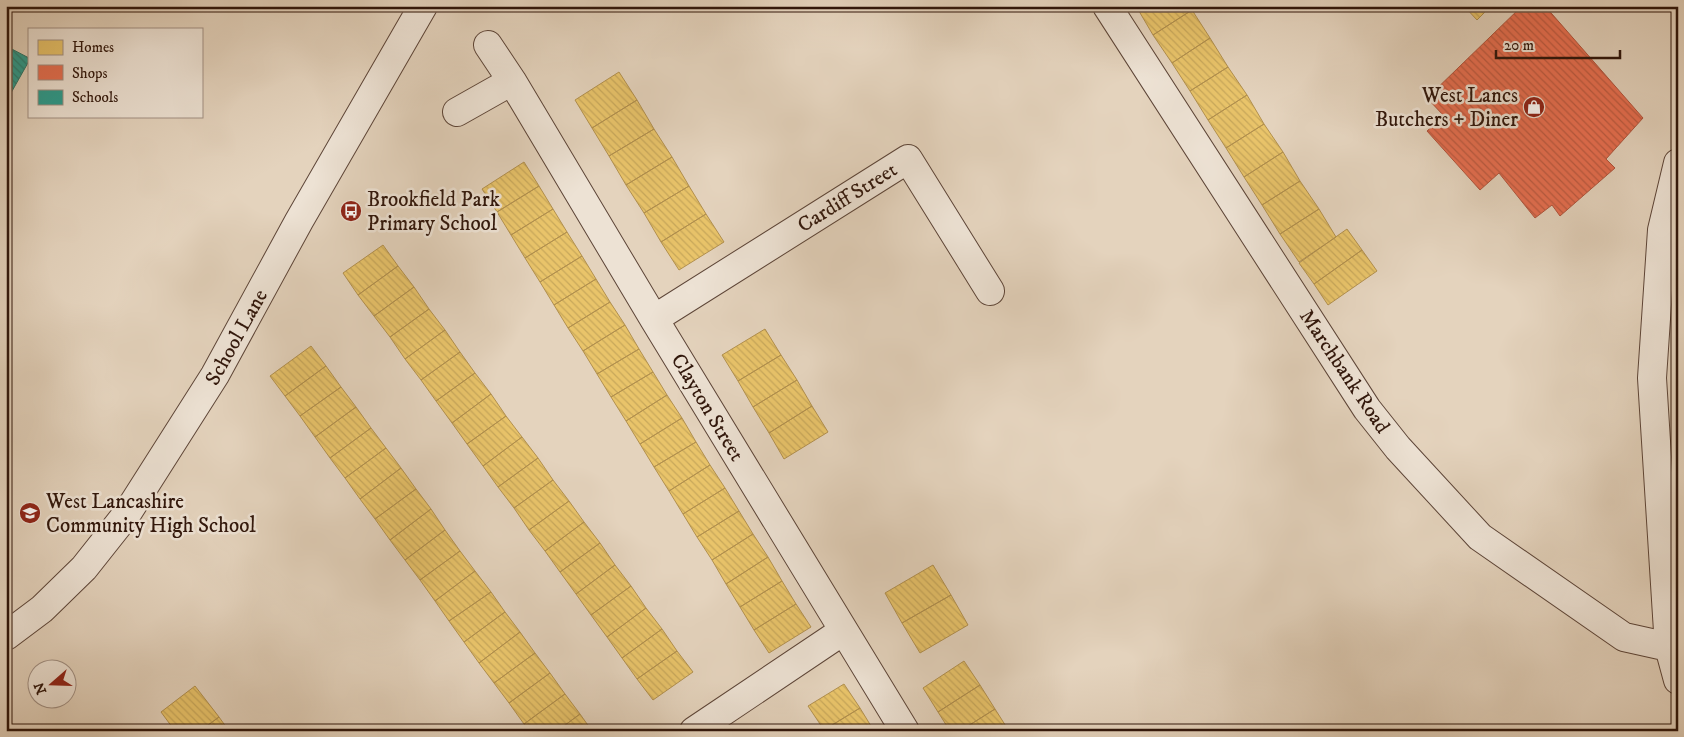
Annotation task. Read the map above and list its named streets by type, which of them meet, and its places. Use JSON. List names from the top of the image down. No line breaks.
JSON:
{"streets":{"street":["Cardiff Street","School Lane","Marchbank Road","Clayton Street"]},"crossings":[["Cardiff Street","Clayton Street"]],"places":{"shop":["West Lancs Butchers + Diner"],"bus stop":["Brookfield Park Primary School"],"school or university":["West Lancashire Community High School"]},"legend":["Homes","Shops","Schools"],"scale_bar":"20 m","north":"left"}
